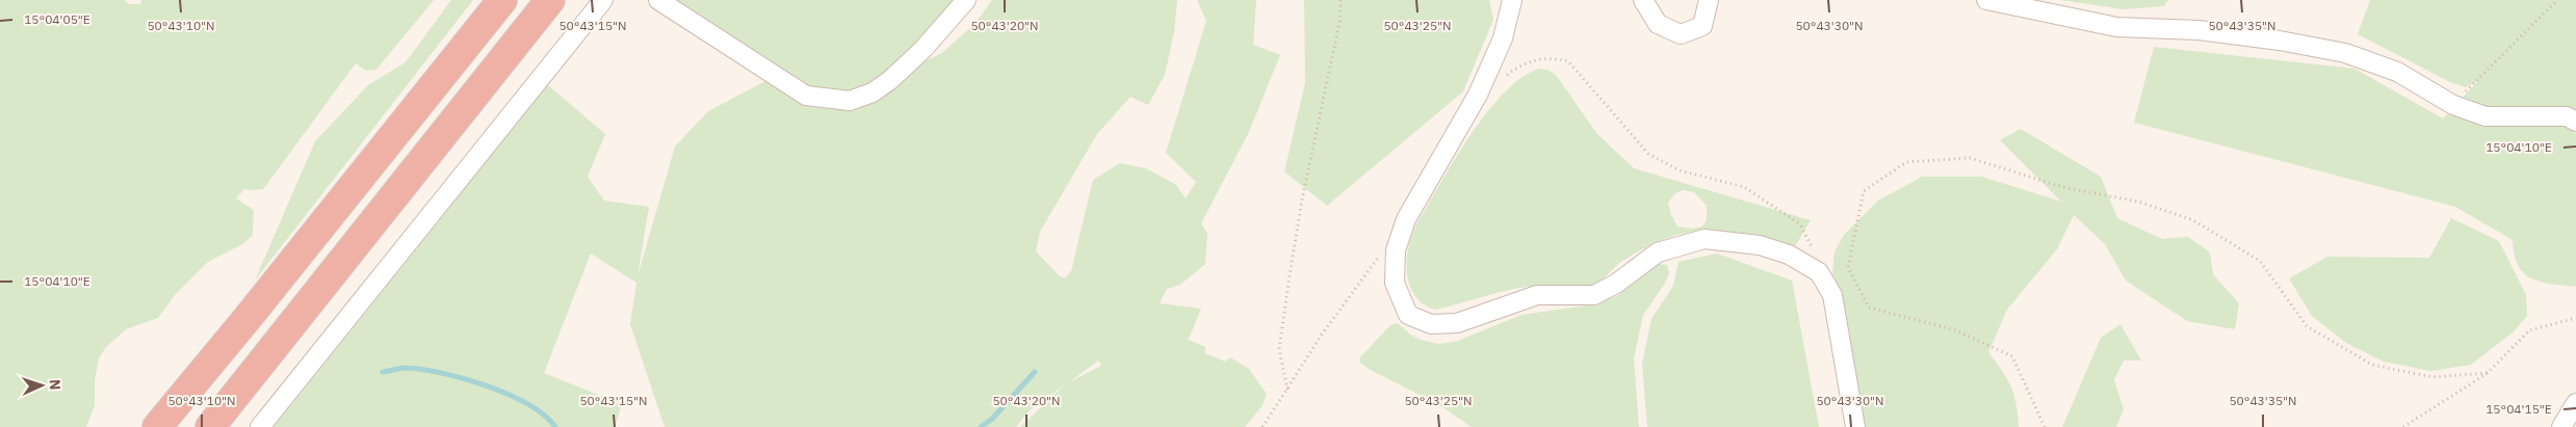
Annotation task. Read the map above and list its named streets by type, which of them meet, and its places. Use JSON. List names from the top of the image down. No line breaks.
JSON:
{"north":"right","coordinates":["15°04'05\"E","50°43'10\"N","50°43'15\"N","50°43'20\"N","50°43'25\"N","50°43'30\"N","50°43'35\"N","15°04'10\"E","15°04'15\"E"]}
